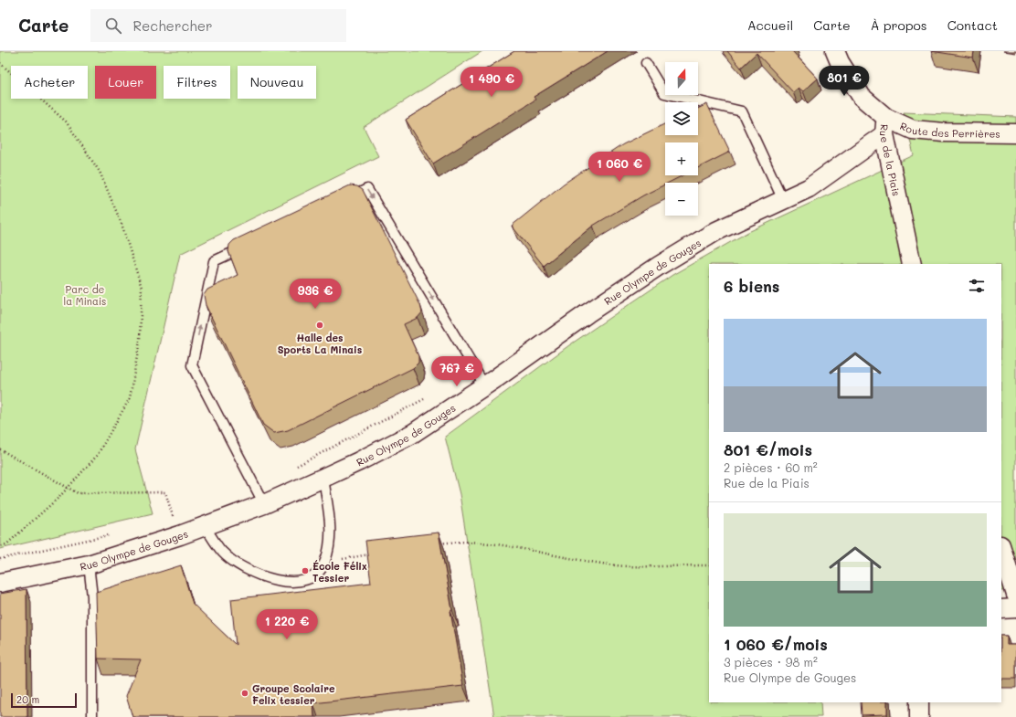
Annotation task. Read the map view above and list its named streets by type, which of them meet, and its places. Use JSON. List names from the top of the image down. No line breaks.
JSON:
{"streets":{"street":["Route des Perrières","Rue de la Piais","Rue Olympe de Gouges"]},"crossings":[["Route des Perrières","Rue de la Piais"],["Route des Perrières","Rue Olympe de Gouges"],["Rue de la Piais","Rue Olympe de Gouges"]],"parks":["Parc de la Minais"],"places":["Halle des Sports La Minais","École Félix Tessier","Groupe Scolaire Felix tessier"],"scale_bar":"20 m","north":"top","page":{"header":"Carte","search":"Rechercher","nav":["Accueil","Carte","À propos","Contact"],"map_buttons":["+","−"],"price":["801 €","1 490 €","1 060 €","936 €","767 €","1 220 €"],"chip":["Acheter","Louer","Filtres","Nouveau"],"heading":"6 biens","list":[{"name":"801 €/mois","note":"2 pièces · 60 m² · Rue de la Piais"},{"name":"1 060 €/mois","note":"3 pièces · 98 m² · Rue Olympe de Gouges"}],"scale":"20 m"}}
